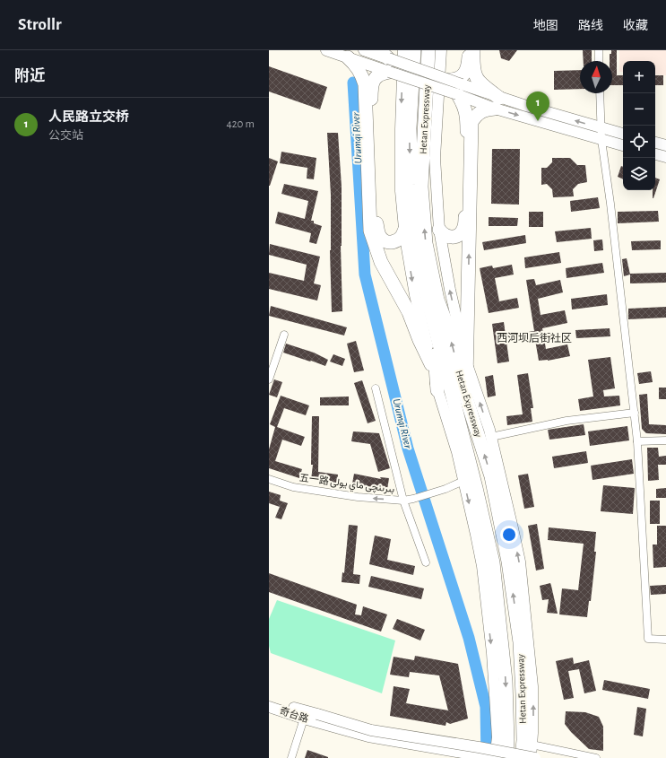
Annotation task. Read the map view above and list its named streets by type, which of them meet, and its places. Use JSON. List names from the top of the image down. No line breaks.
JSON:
{"streets":{"highway":["Hetan Expressway"],"street":["五一路 بىرىنچى ماي يولى","奇台路"]},"one_way":["五一路 بىرىنچى ماي يولى"],"districts":["西河坝后街社区"],"water":["Urumqi River"],"north":"top","page":{"header":"Strollr","nav":["地图","路线","收藏"],"heading":"附近","map_buttons":["+","−"],"pins":"1","list":[{"mark":"1","name":"人民路立交桥","note":"公交站","value":"420 m"}]}}
